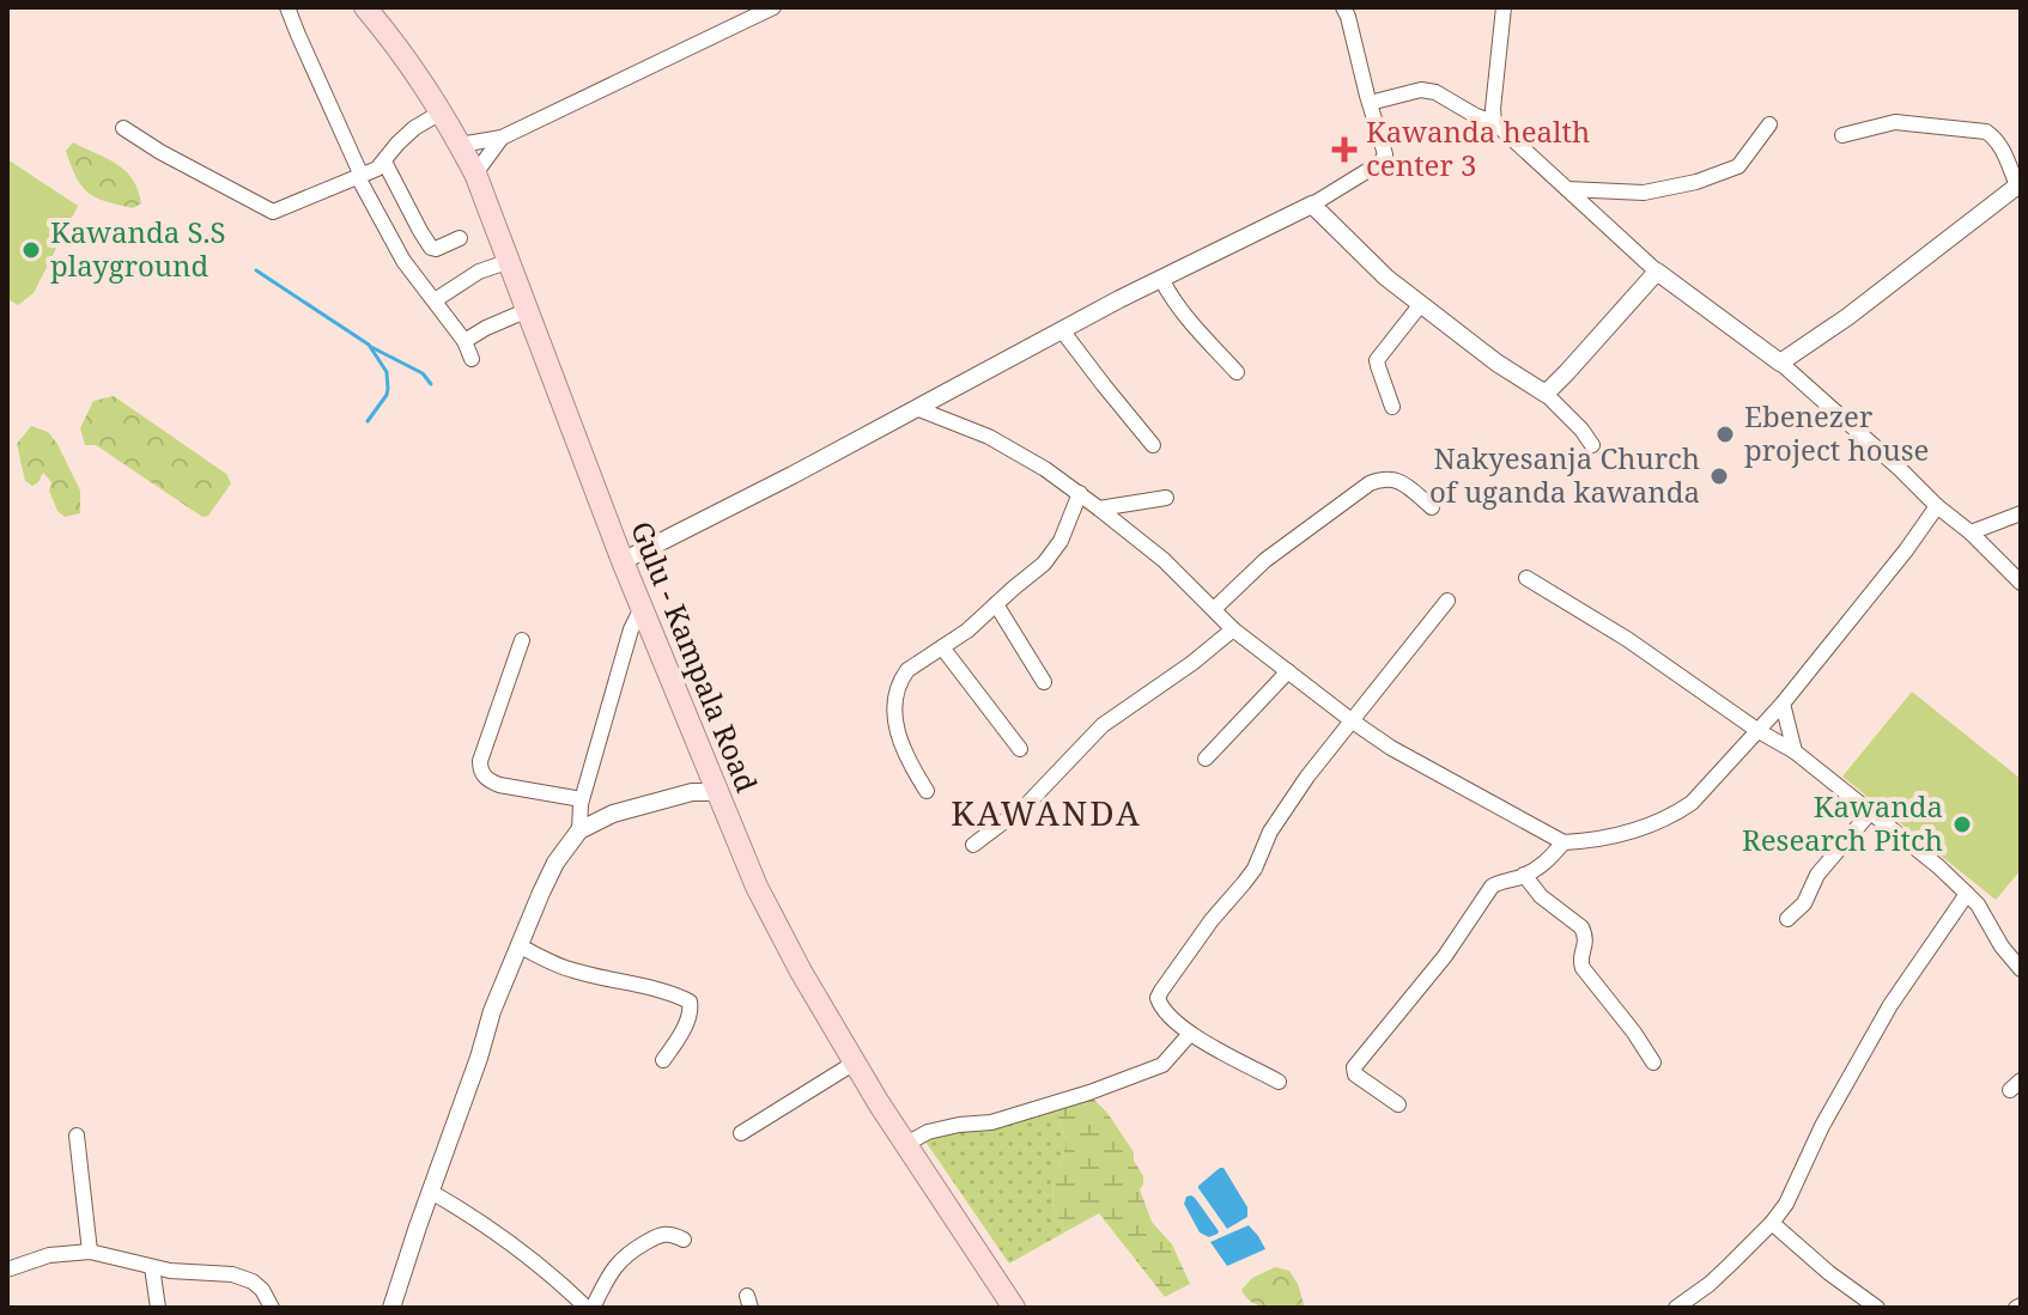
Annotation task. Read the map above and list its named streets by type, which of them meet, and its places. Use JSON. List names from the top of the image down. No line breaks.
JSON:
{"streets":{"main road":["Gulu - Kampala Road"]},"districts":["KAWANDA"],"places":{"health":["Kawanda health center 3"],"other":["Kawanda S.S playground","Ebenezer project house","Nakyesanja Church of uganda kawanda","Kawanda Research Pitch"]}}
